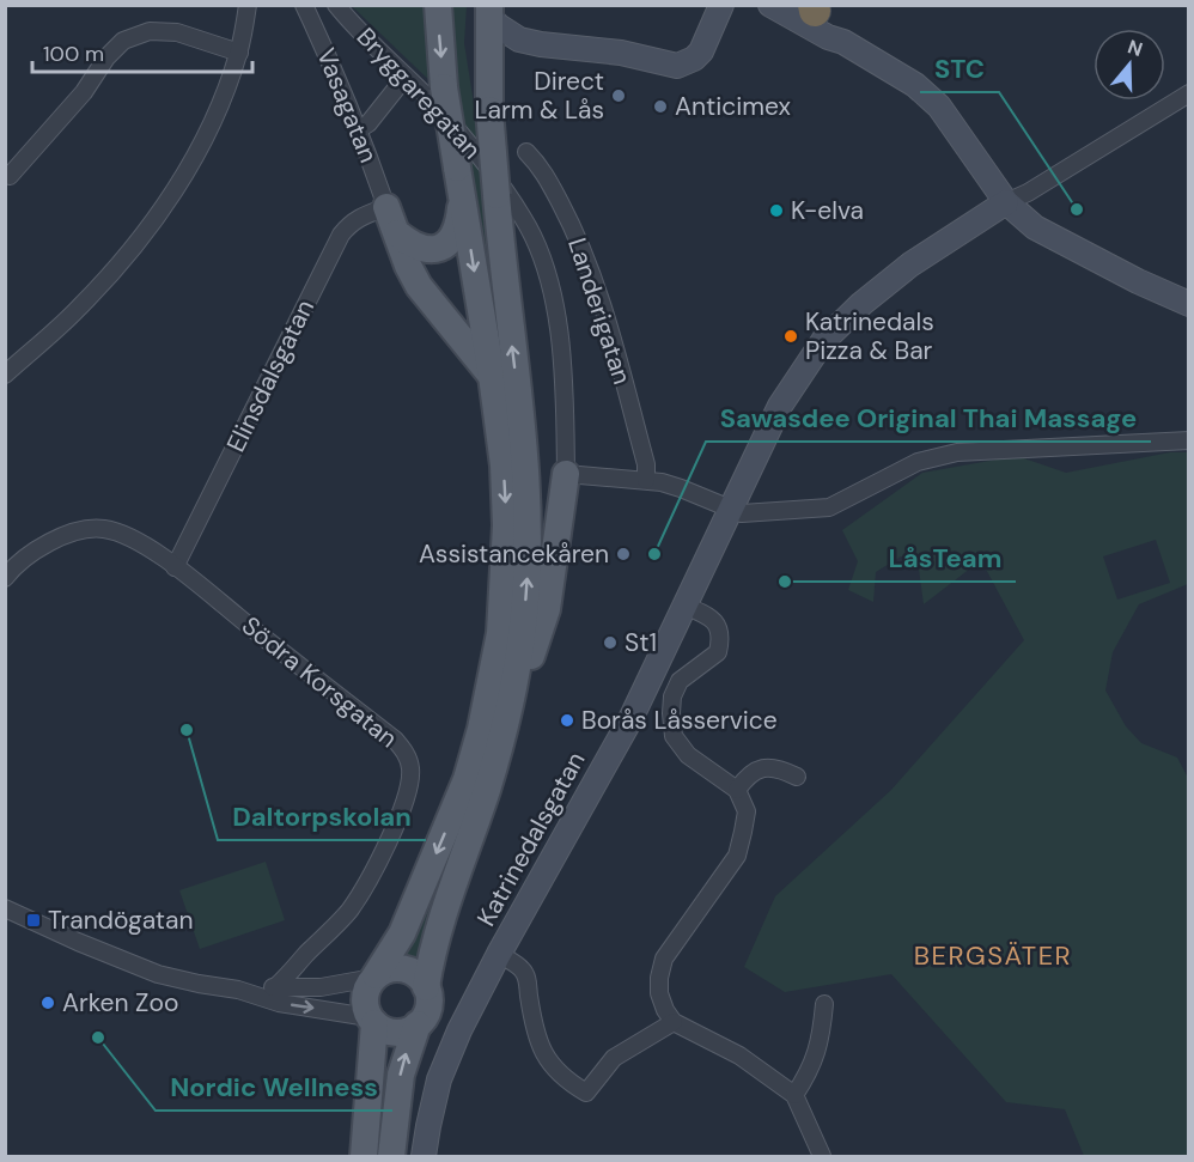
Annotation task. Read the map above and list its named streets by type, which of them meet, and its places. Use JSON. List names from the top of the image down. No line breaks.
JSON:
{"streets":{"street":["Bryggaregatan","Vasagatan","Landerigatan","Elinsdalsgatan","Södra Korsgatan","Katrinedalsgatan"]},"crossings":[["Vasagatan","Elinsdalsgatan"],["Elinsdalsgatan","Södra Korsgatan"]],"districts":["BERGSÄTER"],"places":{"other":["Direct Larm & Lås","Anticimex","STC","K-elva","Katrinedals Pizza & Bar","Assistancekåren","Sawasdee Original Thai Massage","LåsTeam","St1","Borås Låsservice","Daltorpskolan","Arken Zoo","Nordic Wellness"],"transit":["Trandögatan"]},"scale_bar":"100 m","north":"top"}
